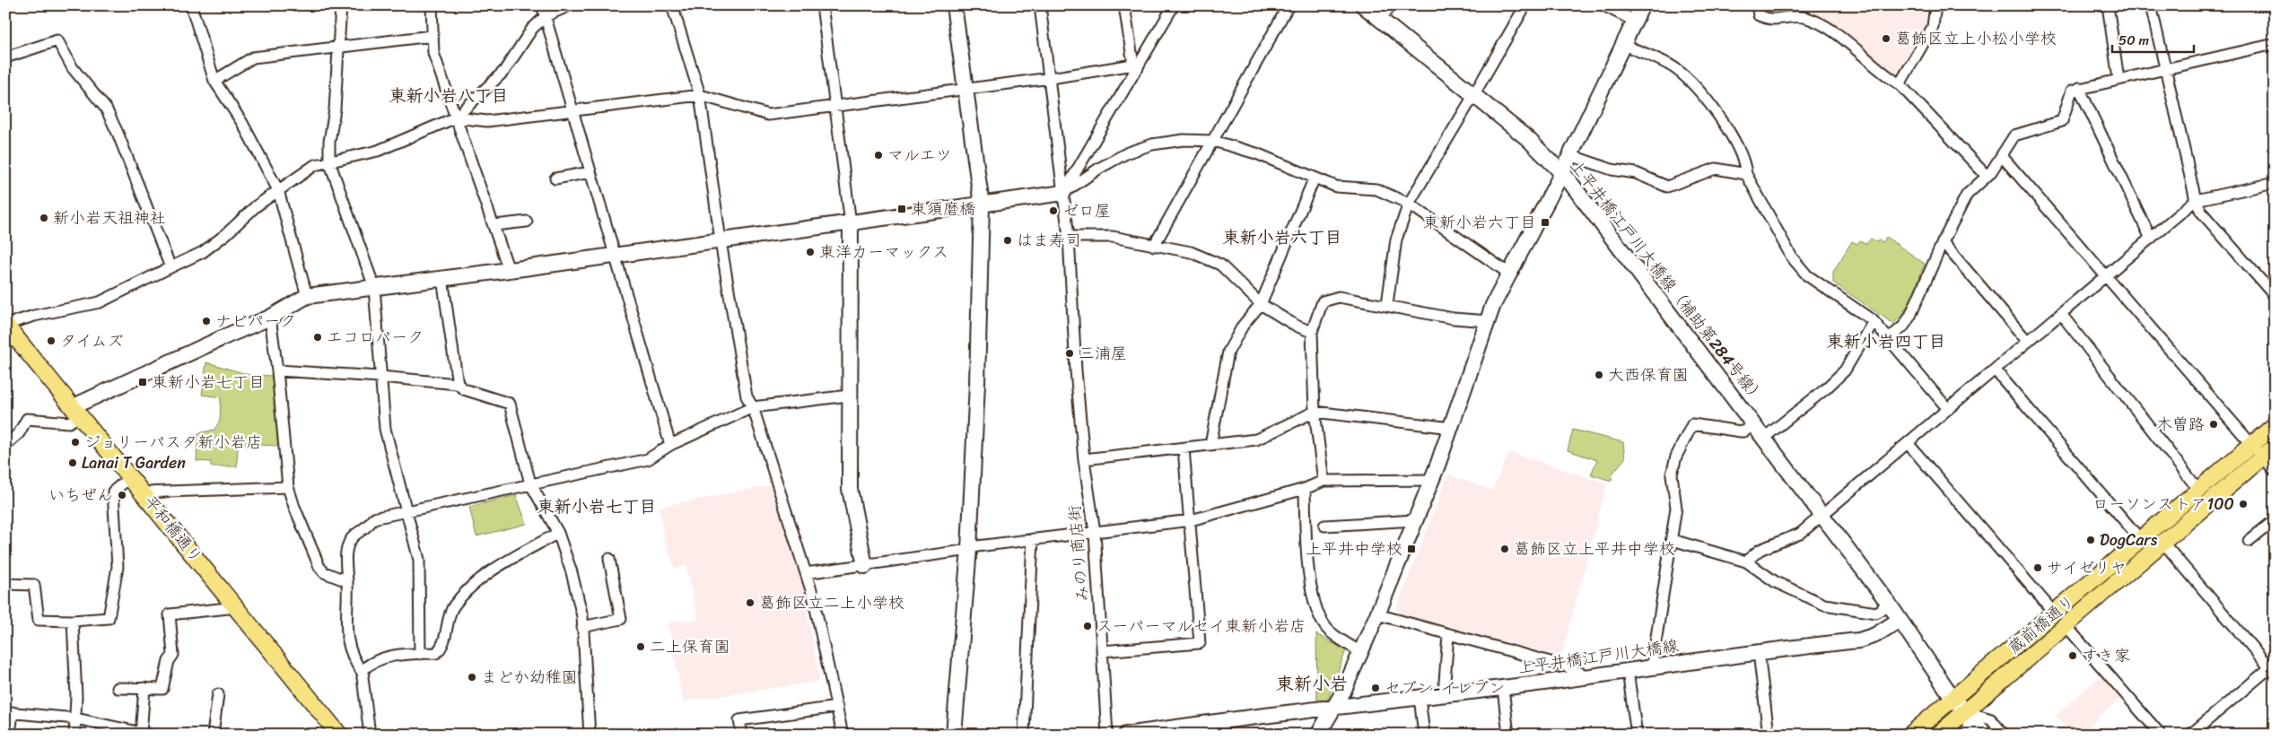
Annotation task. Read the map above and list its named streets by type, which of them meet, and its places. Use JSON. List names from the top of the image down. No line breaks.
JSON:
{"streets":{"main road":["平和橋通り","蔵前橋通り"],"street":["上平井橋江戸川大橋線（補助第284号線）","みのり商店街","上平井橋江戸川大橋線"]},"crossings":[["上平井橋江戸川大橋線（補助第284号線）","上平井橋江戸川大橋線"]],"districts":["東新小岩八丁目","東新小岩六丁目","東新小岩四丁目","東新小岩七丁目","東新小岩"],"places":{"other":["葛飾区立上小松小学校","マルエツ","ゼロ屋","新小岩天祖神社","はま寿司","東洋カーマックス","ナビパーク","エコロパーク","タイムズ","三浦屋","大西保育園","木曽路","ジョリーパスタ新小岩店","Lanai T Garden","いちぜん","ローソンストア100","DogCars","葛飾区立上平井中学校","サイゼリヤ","葛飾区立二上小学校","スーパーマルセイ東新小岩店","二上保育園","すき家","まどか幼稚園","セブン-イレブン"],"transit":["東須磨橋","東新小岩六丁目","東新小岩七丁目","上平井中学校"]},"scale_bar":"50 m"}
